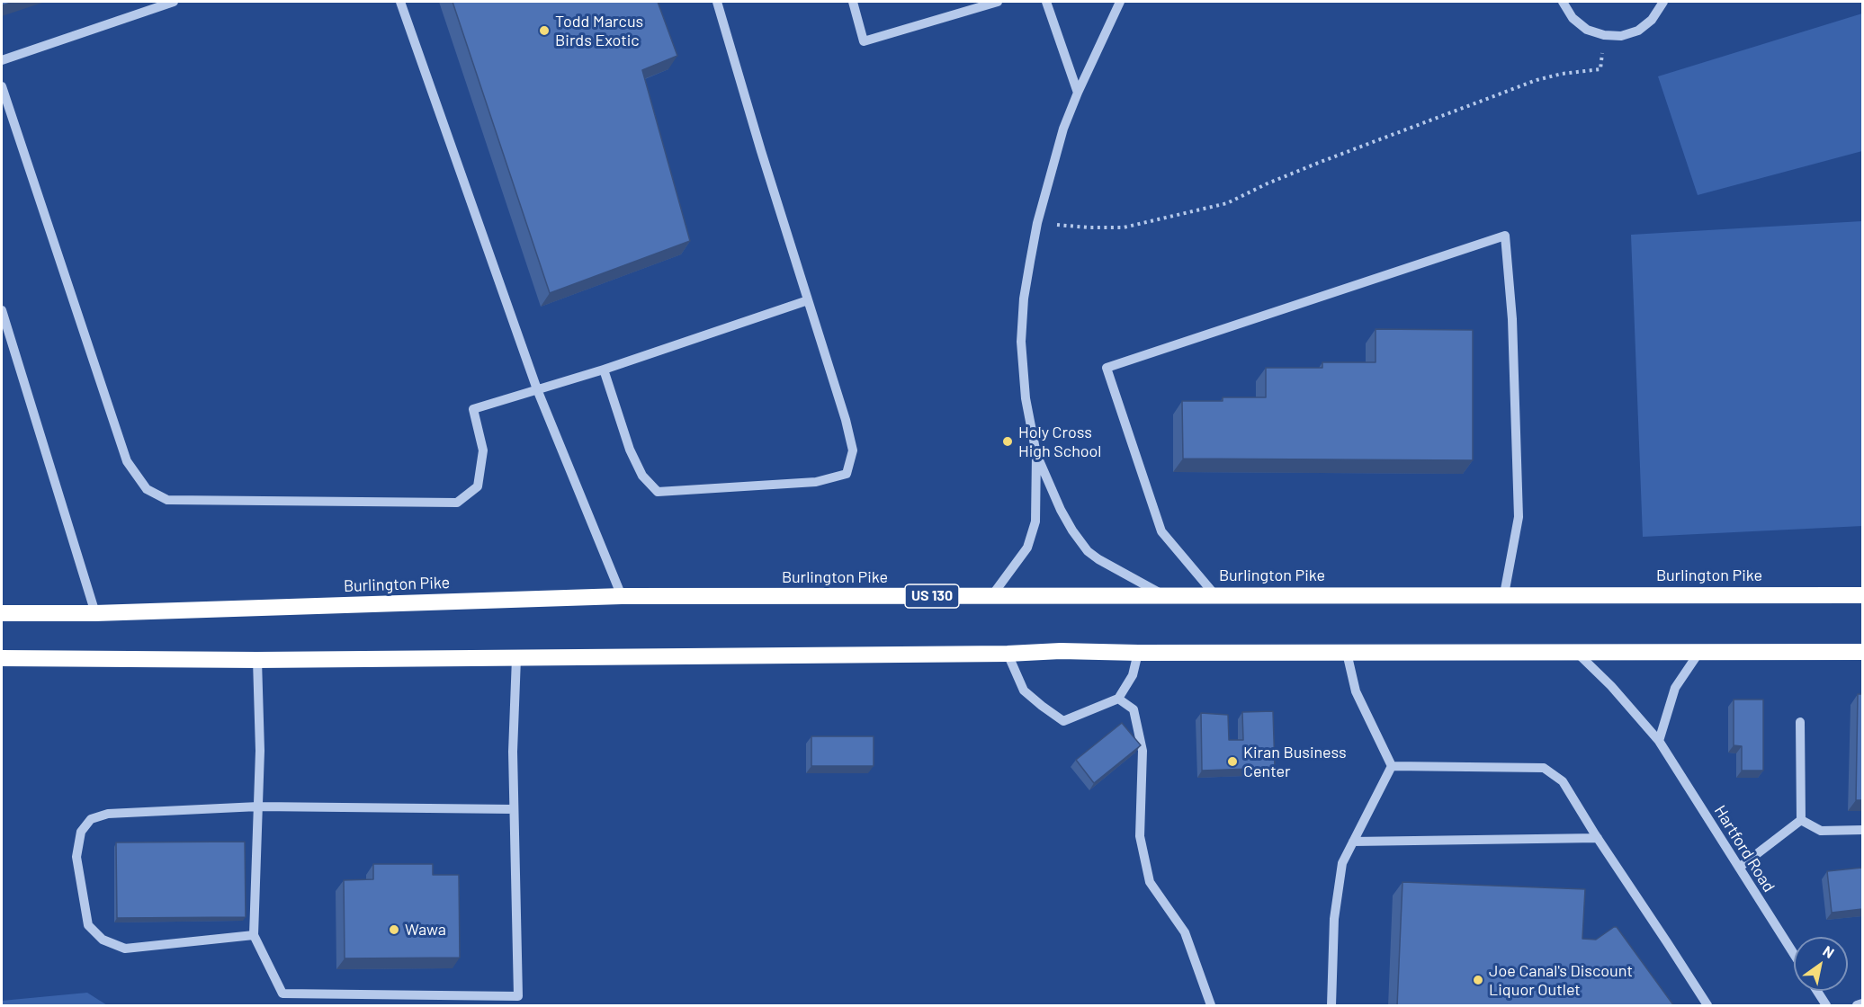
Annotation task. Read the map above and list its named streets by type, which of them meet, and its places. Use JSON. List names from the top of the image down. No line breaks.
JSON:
{"streets":{"highway":["Burlington Pike","US 130"],"street":["Hartford Road"]},"places":["Todd Marcus Birds Exotic","Holy Cross High School","Kiran Business Center","Wawa","Joe Canal's Discount Liquor Outlet"],"north":"top right"}
